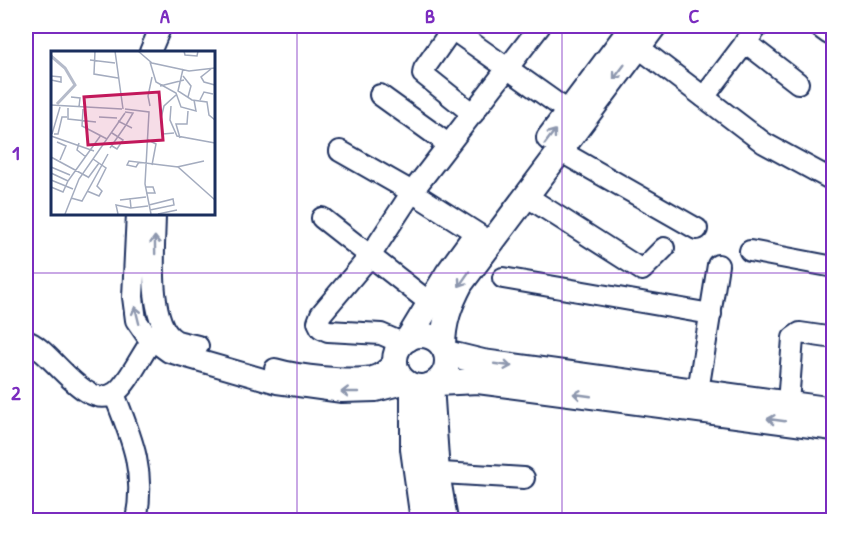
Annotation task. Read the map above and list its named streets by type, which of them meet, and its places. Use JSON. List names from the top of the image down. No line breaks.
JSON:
{"grid":{"columns":["A","B","C"],"rows":["1","2"]}}
